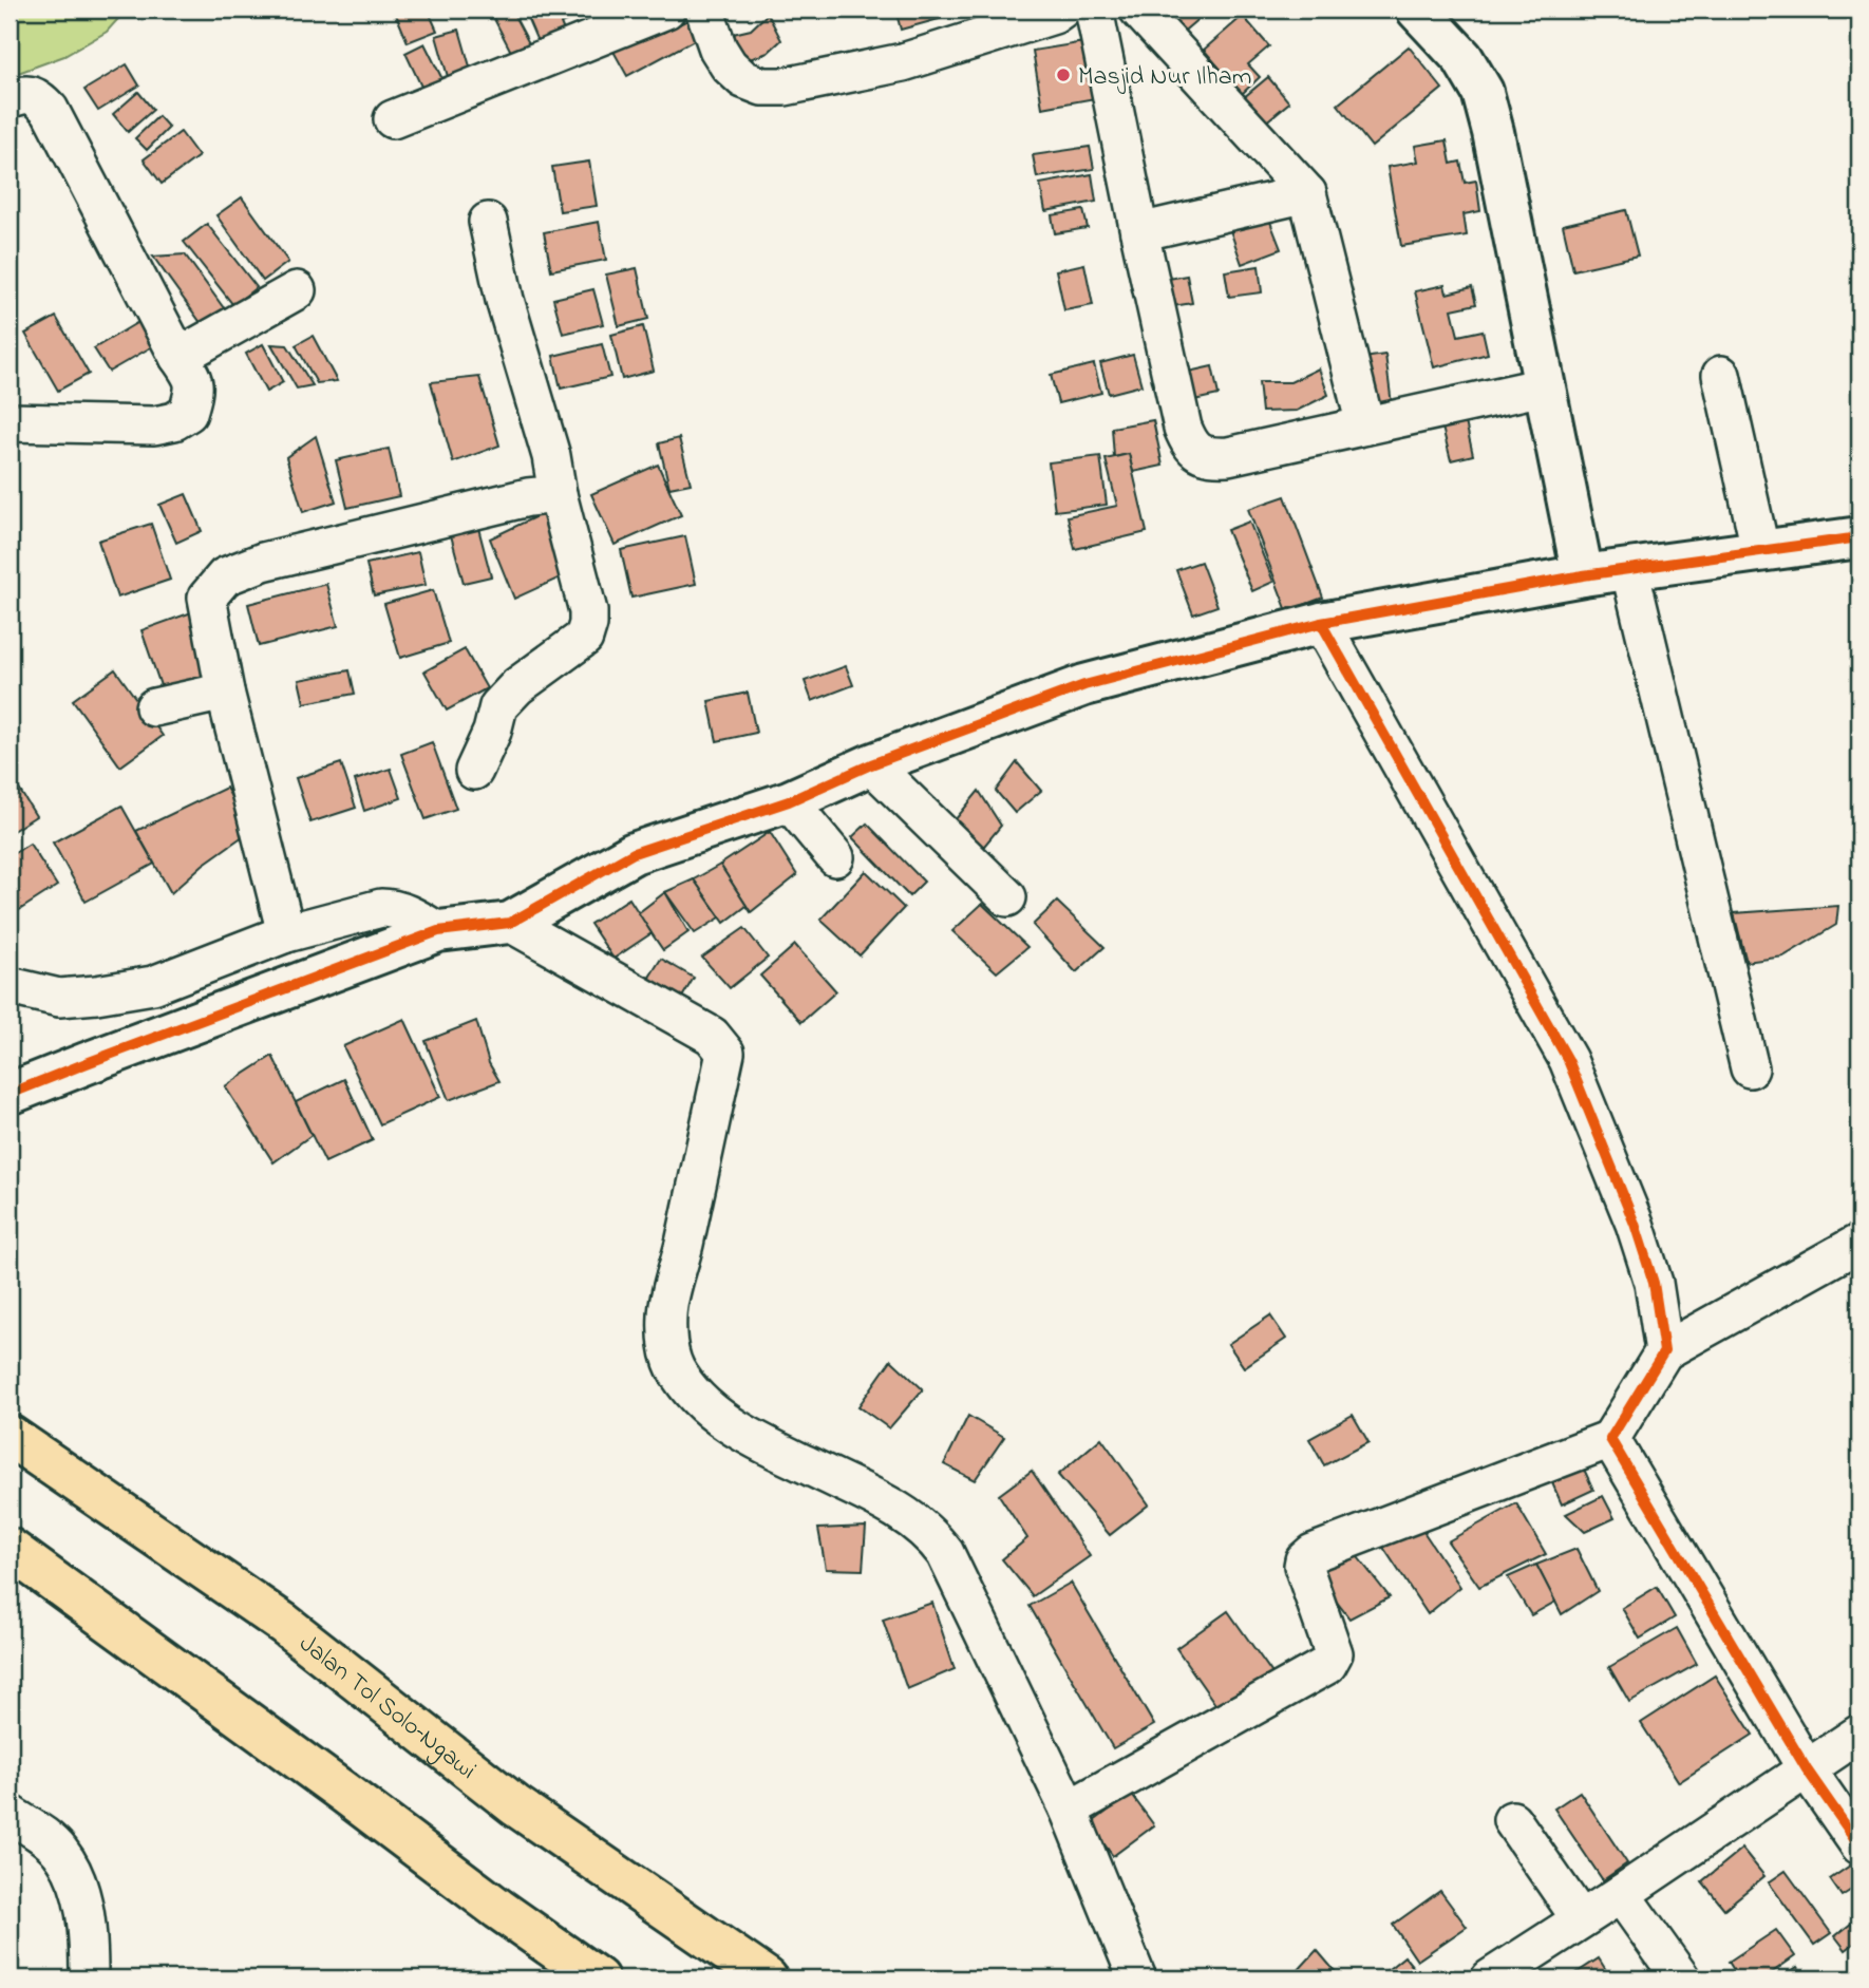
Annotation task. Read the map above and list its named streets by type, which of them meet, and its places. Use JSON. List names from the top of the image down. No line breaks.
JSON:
{"streets":{"highway":["Jalan Tol Solo–Ngawi"]},"places":["Masjid Nur Ilham"]}
